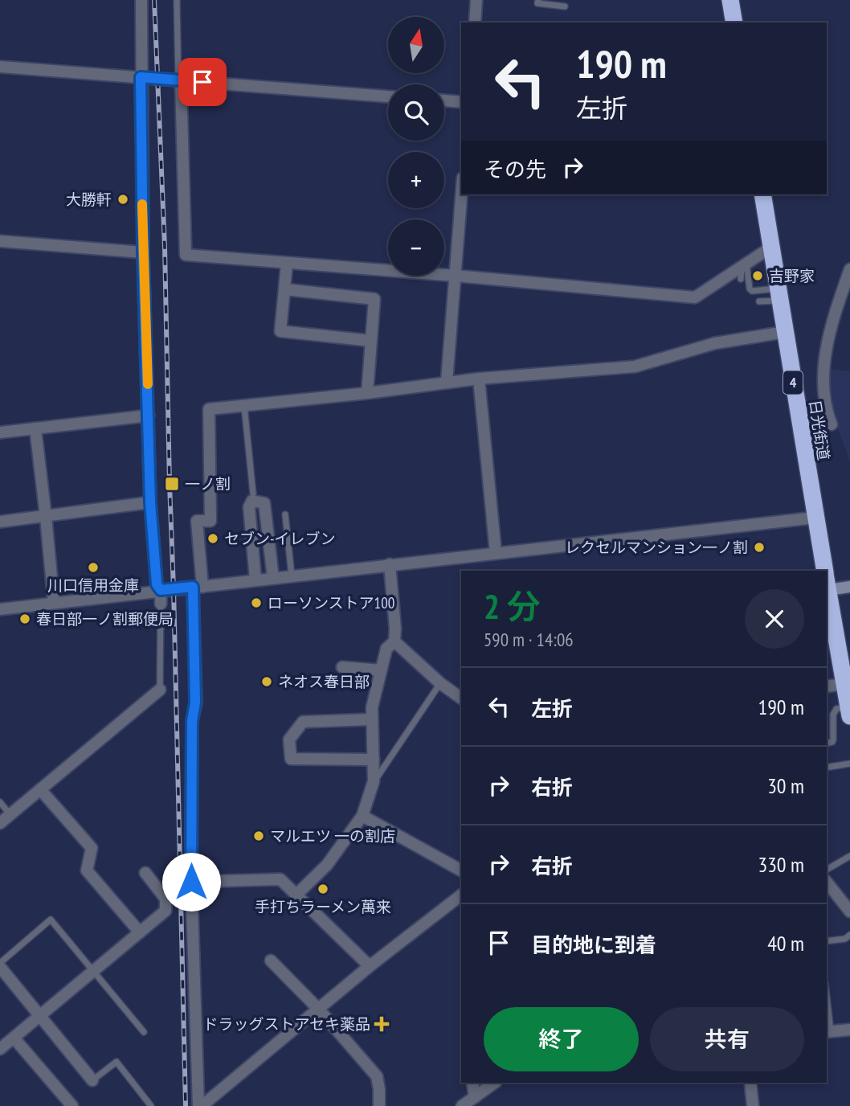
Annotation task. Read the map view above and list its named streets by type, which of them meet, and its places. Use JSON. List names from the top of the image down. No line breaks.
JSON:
{"streets":{"highway":["4","日光街道"]},"places":{"other":["大勝軒","吉野家","セブン-イレブン","レクセルマンション一ノ割","川口信用金庫","ローソンストア100","春日部一ノ割郵便局","ネオス春日部","マルエツ 一の割店","手打ちラーメン萬来"],"transit":["一ノ割"],"health":["ドラッグストアセキ薬品"]},"north":"top","page":{"map_buttons":["+","−"],"turn":["190 m","左折"],"then":"その先","heading":["2 分","590 m · 14:06"],"list":[{"name":"左折","value":"190 m"},{"name":"右折","value":"30 m"},{"name":"右折","value":"330 m"},{"name":"目的地に到着","value":"40 m"}],"buttons":["終了","共有"]}}
